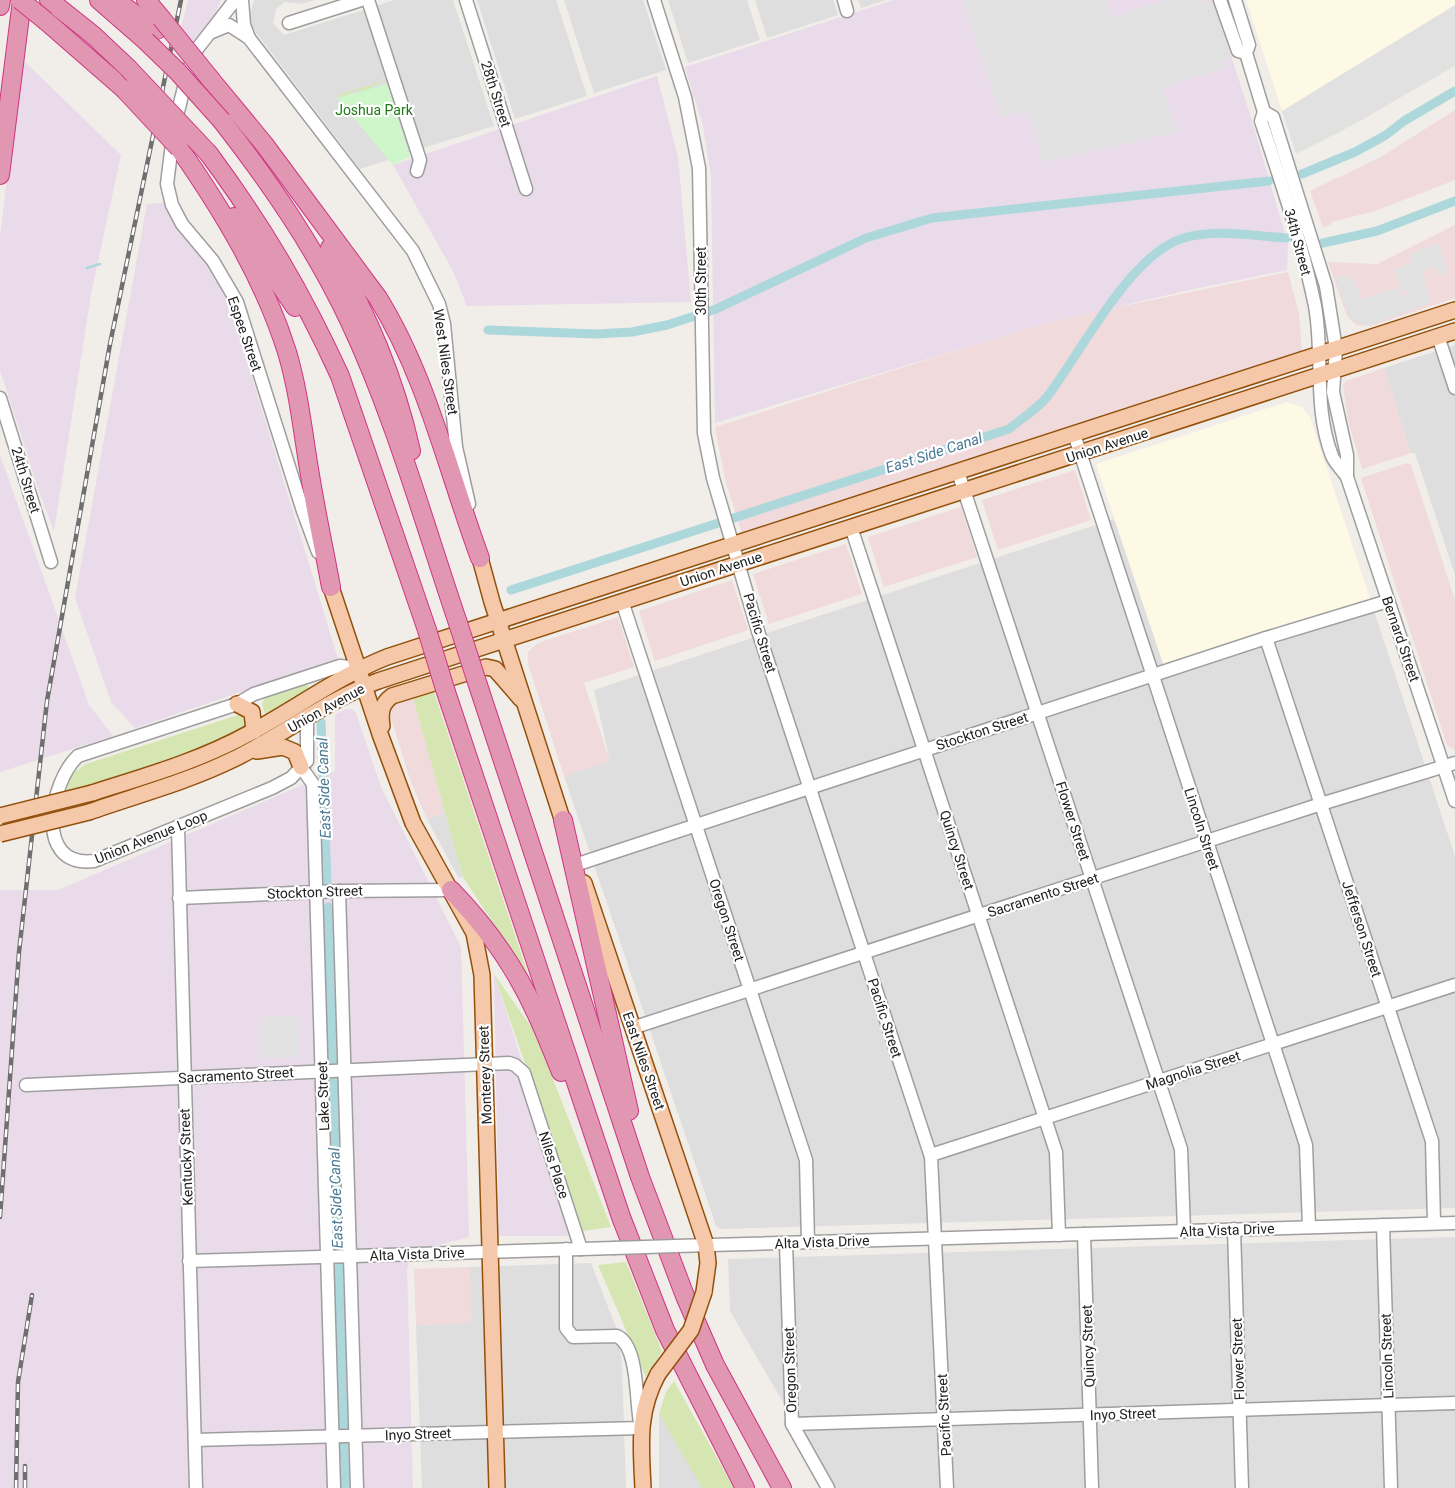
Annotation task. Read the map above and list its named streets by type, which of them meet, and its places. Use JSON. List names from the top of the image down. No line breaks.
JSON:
{"streets":{"main road":["Espee Street","West Niles Street","Union Avenue","East Niles Street","Monterey Street"],"street":["28th Street","34th Street","30th Street","24th Street","Pacific Street","Bernard Street","Stockton Street","Flower Street","Lincoln Street","Union Avenue Loop","Quincy Street","Sacramento Street","Oregon Street","Jefferson Street","Magnolia Street","Lake Street","Kentucky Street","Niles Place","Alta Vista Drive","Inyo Street"]},"crossings":[["34th Street","Union Avenue"],["34th Street","Bernard Street"],["30th Street","Union Avenue"],["30th Street","Pacific Street"],["Espee Street","Union Avenue"],["Espee Street","Monterey Street"],["West Niles Street","Union Avenue"],["West Niles Street","East Niles Street"],["Union Avenue","Pacific Street"],["Union Avenue","Bernard Street"],["Union Avenue","Flower Street"],["Union Avenue","Lincoln Street"],["Union Avenue","Union Avenue Loop"],["Union Avenue","Quincy Street"],["Union Avenue","Oregon Street"],["Union Avenue","East Niles Street"],["Union Avenue","Monterey Street"],["Pacific Street","Stockton Street"],["Pacific Street","Sacramento Street"],["Pacific Street","Magnolia Street"],["Pacific Street","Alta Vista Drive"],["Pacific Street","Inyo Street"],["Bernard Street","Stockton Street"],["Bernard Street","Sacramento Street"],["Stockton Street","Flower Street"],["Stockton Street","Lincoln Street"],["Stockton Street","Quincy Street"],["Stockton Street","Oregon Street"],["Stockton Street","Jefferson Street"],["Stockton Street","East Niles Street"],["Stockton Street","Monterey Street"],["Stockton Street","Lake Street"],["Stockton Street","Kentucky Street"],["Flower Street","Sacramento Street"],["Flower Street","Magnolia Street"],["Flower Street","Alta Vista Drive"],["Flower Street","Inyo Street"],["Lincoln Street","Sacramento Street"],["Lincoln Street","Magnolia Street"],["Lincoln Street","Alta Vista Drive"],["Lincoln Street","Inyo Street"],["Union Avenue Loop","Lake Street"],["Union Avenue Loop","Kentucky Street"],["Quincy Street","Sacramento Street"],["Quincy Street","Magnolia Street"],["Quincy Street","Alta Vista Drive"],["Quincy Street","Inyo Street"],["Sacramento Street","Oregon Street"],["Sacramento Street","Jefferson Street"],["Sacramento Street","East Niles Street"],["Sacramento Street","Monterey Street"],["Sacramento Street","Lake Street"],["Sacramento Street","Kentucky Street"],["Sacramento Street","Niles Place"],["Oregon Street","Alta Vista Drive"],["Oregon Street","Inyo Street"],["Jefferson Street","Magnolia Street"],["Jefferson Street","Alta Vista Drive"],["East Niles Street","Alta Vista Drive"],["East Niles Street","Inyo Street"],["Monterey Street","Alta Vista Drive"],["Monterey Street","Inyo Street"],["Lake Street","Alta Vista Drive"],["Lake Street","Inyo Street"],["Kentucky Street","Alta Vista Drive"],["Kentucky Street","Inyo Street"],["Niles Place","Alta Vista Drive"]],"water":["East Side Canal"],"parks":["Joshua Park"]}
